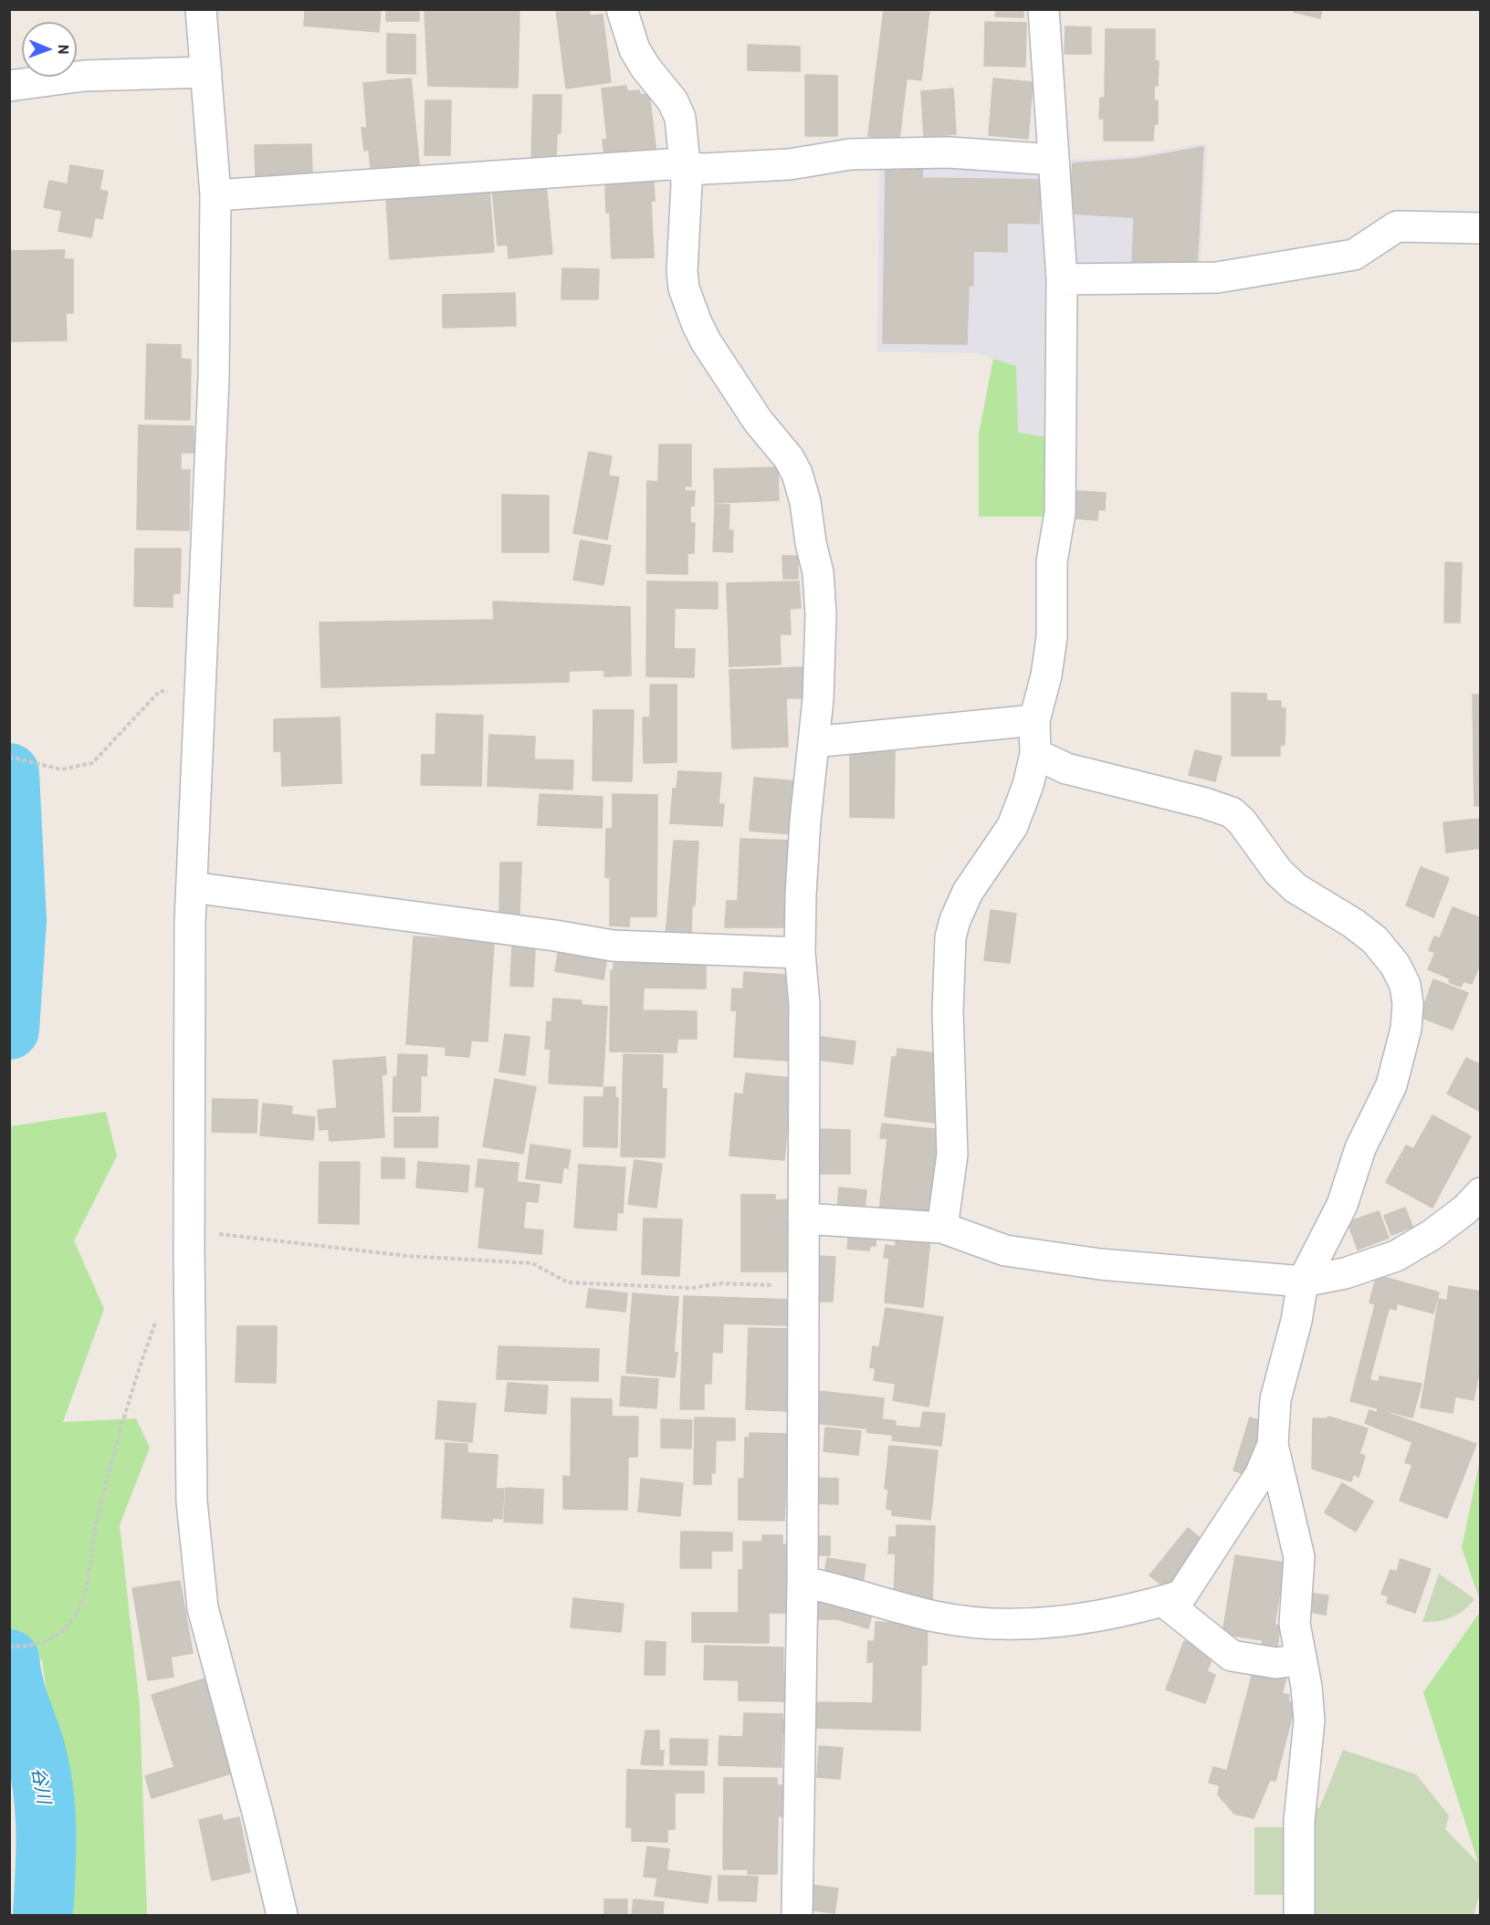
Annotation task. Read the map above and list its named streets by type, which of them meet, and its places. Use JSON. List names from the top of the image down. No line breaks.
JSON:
{"water":["谷川"],"north":"right"}
